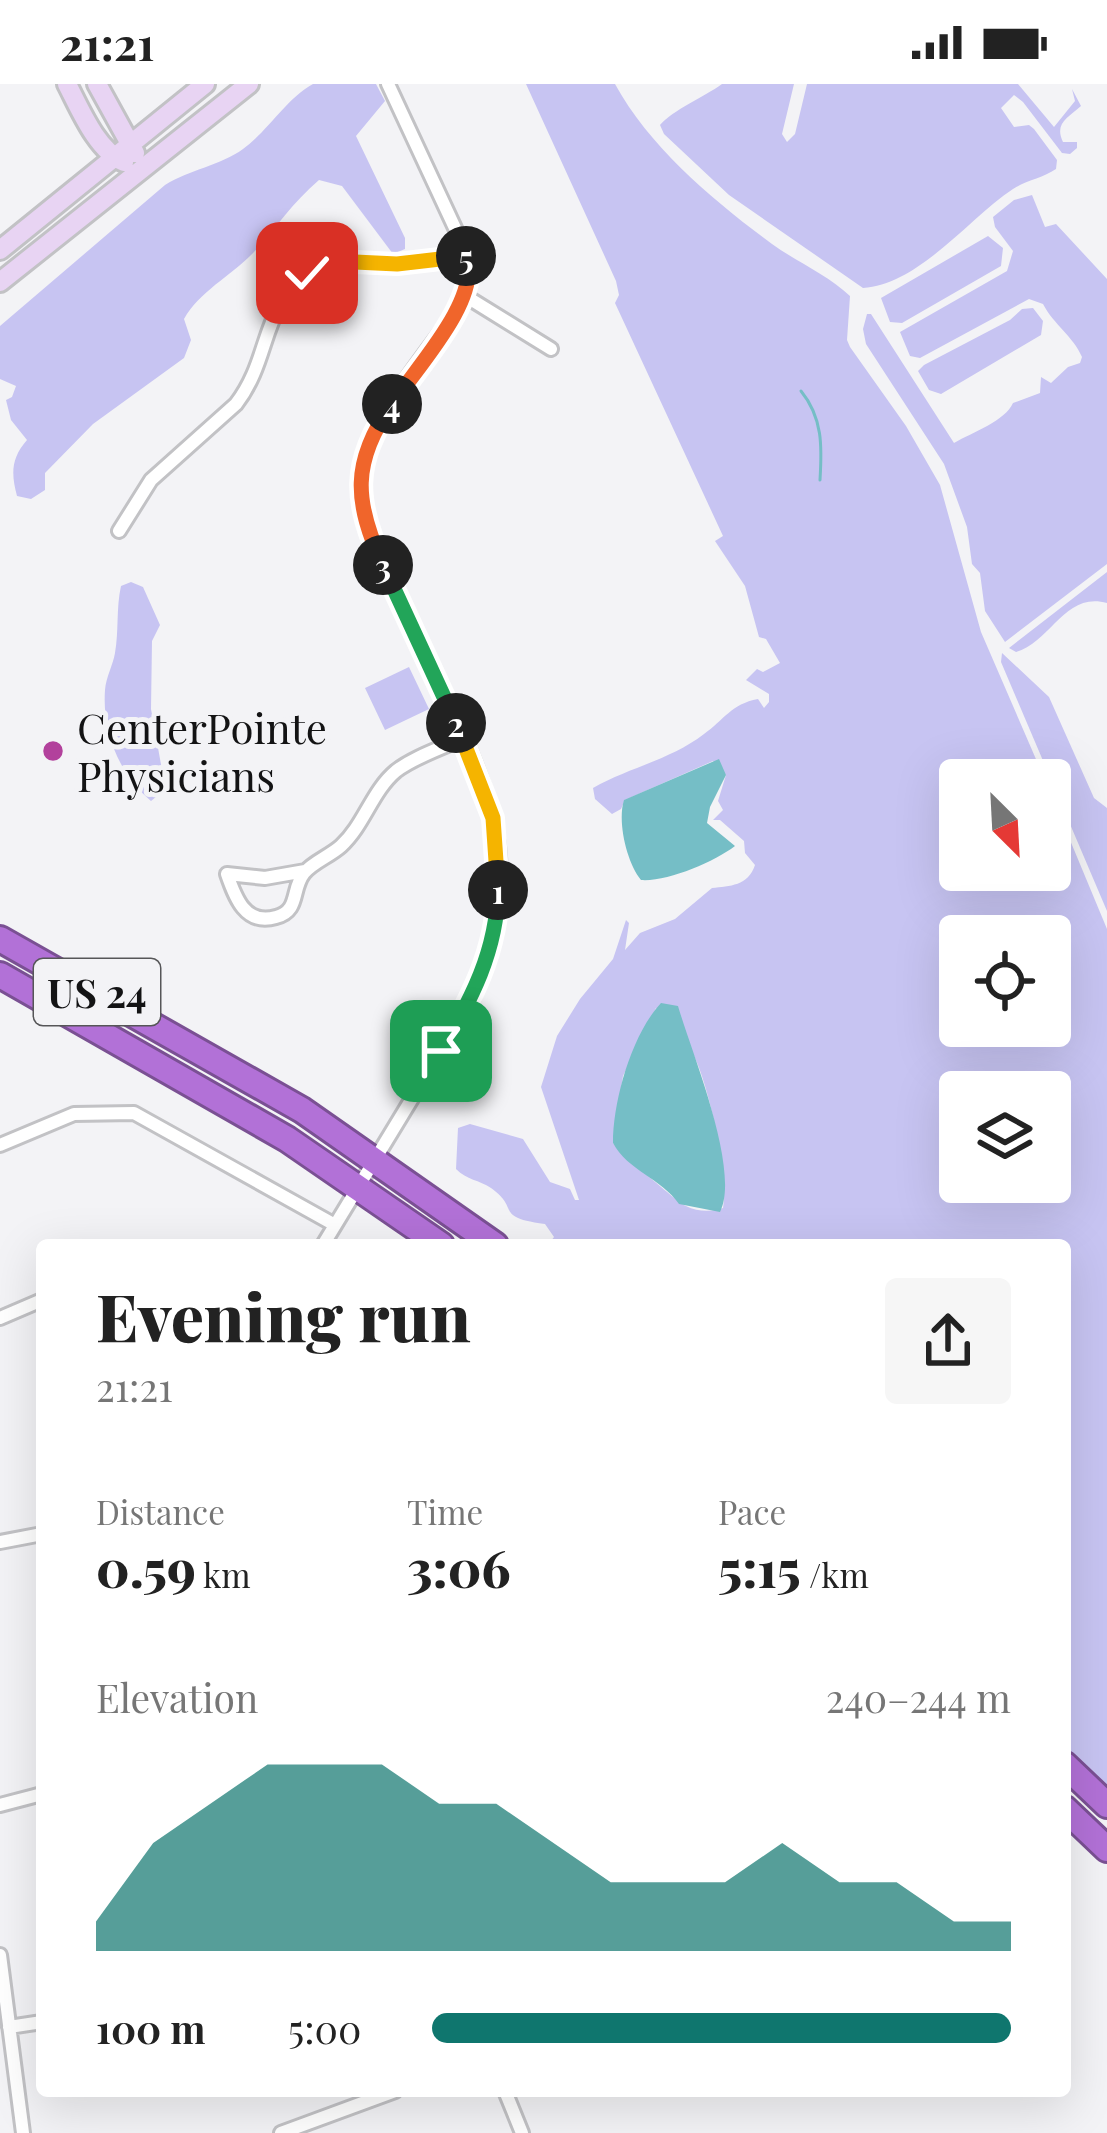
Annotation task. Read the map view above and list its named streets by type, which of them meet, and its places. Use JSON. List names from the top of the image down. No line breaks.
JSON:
{"streets":{"highway":["US 24"]},"places":["CenterPointe Physicians"],"north":"bottom right","page":{"status":"21:21","pins":["5","4","3","2","1"],"heading":["Evening run","21:21"],"stats":[["Distance","0.59 km"],["Time","3:06"],["Pace","5:15 /km"]],"chart":["Elevation","240–244 m"],"list":[{"name":"100 m","note":"5:00"}]}}
